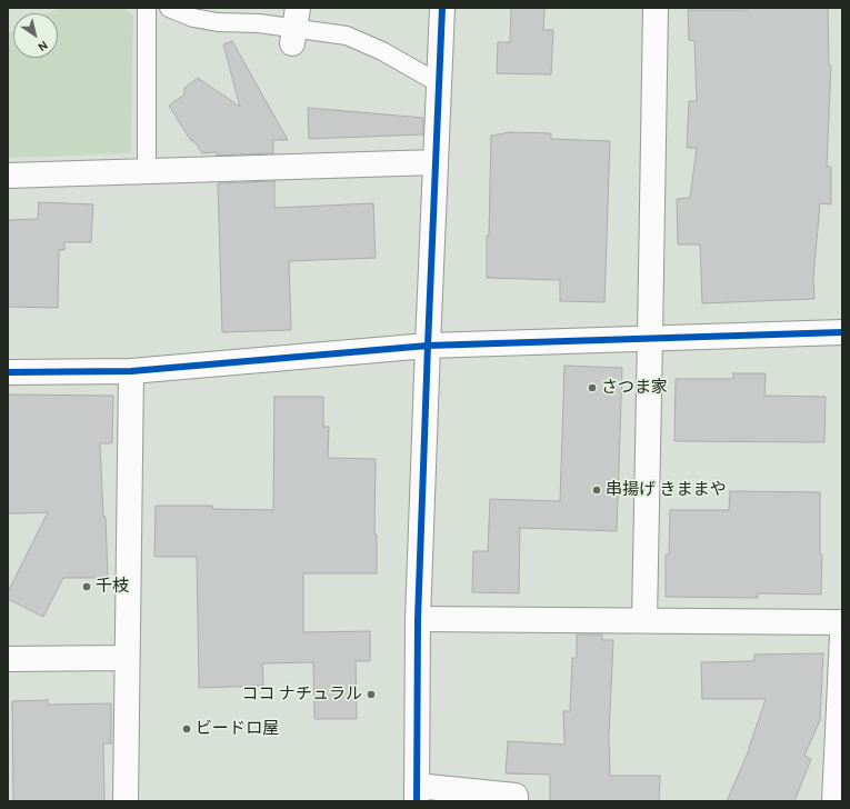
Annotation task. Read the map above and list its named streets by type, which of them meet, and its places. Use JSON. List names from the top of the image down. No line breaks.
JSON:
{"places":["さつま家","串揚げ きままや","千枝","ココ ナチュラル","ビードロ屋"],"north":"bottom right"}
